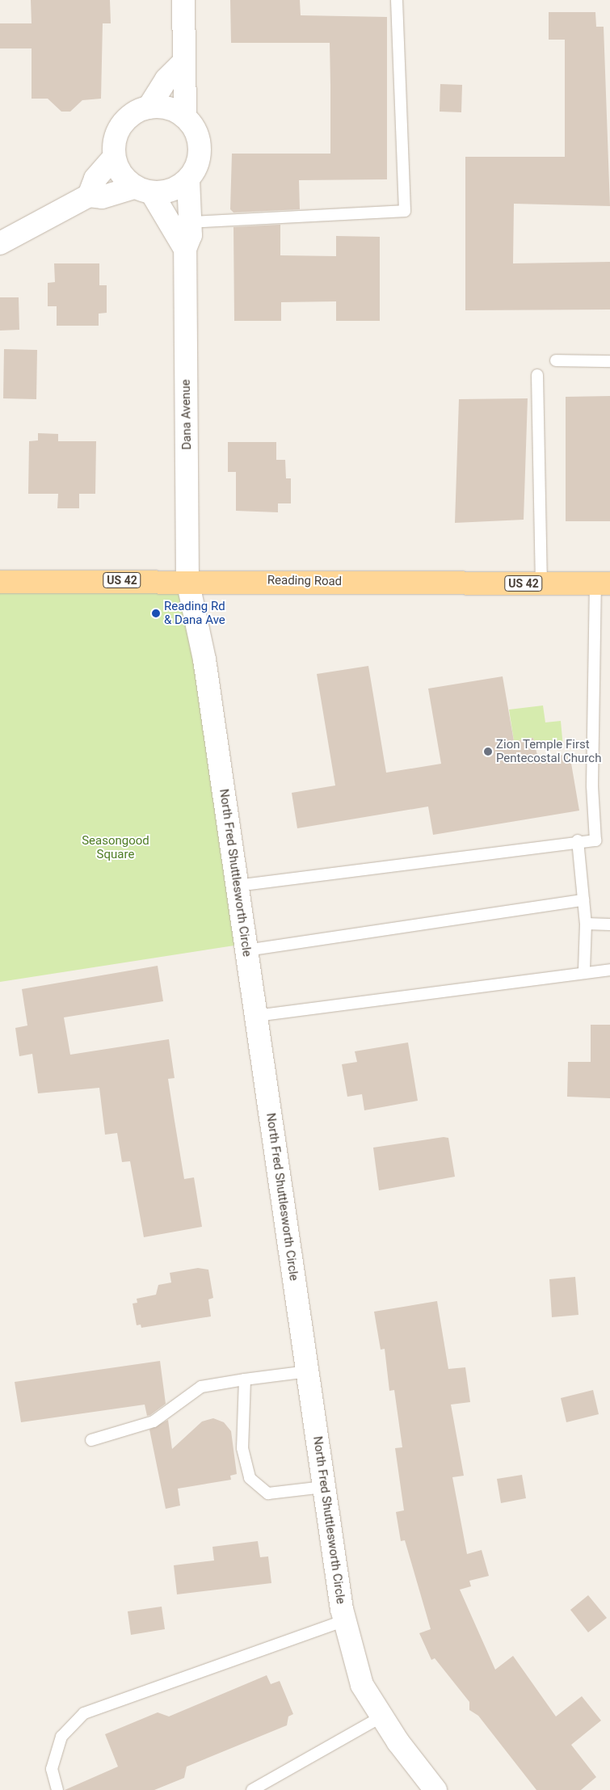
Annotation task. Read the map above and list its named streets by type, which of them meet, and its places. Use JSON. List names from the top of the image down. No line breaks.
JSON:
{"streets":{"main road":["US 42","Reading Road"],"street":["Dana Avenue","North Fred Shuttlesworth Circle"]},"crossings":[["Dana Avenue","Reading Road"],["Dana Avenue","North Fred Shuttlesworth Circle"],["Reading Road","North Fred Shuttlesworth Circle"]],"parks":["Seasongood Square"],"places":["Reading Rd & Dana Ave","Zion Temple First Pentecostal Church"]}
